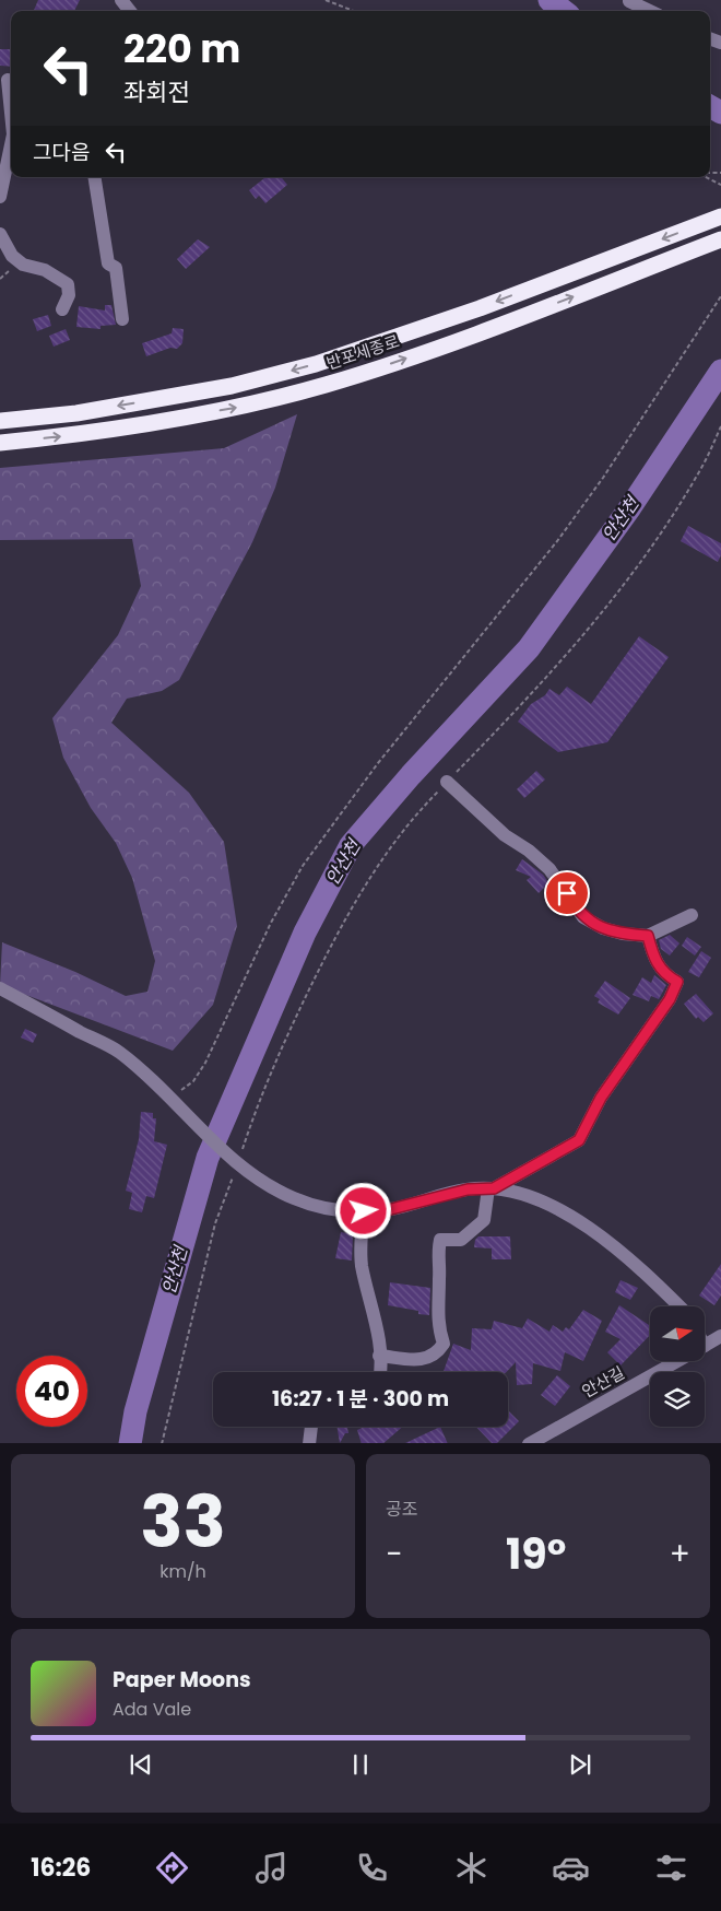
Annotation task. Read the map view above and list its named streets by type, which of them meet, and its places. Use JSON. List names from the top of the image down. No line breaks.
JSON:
{"streets":{"highway":["반포세종로"],"street":["안산길"]},"water":["안산천"],"north":"right","page":{"turn":["220 m","좌회전"],"then":"그다음","limit":"40","trip":"16:27 · 1 분 · 300 m","tile":[["33","km/h"],"공조"],"heat":["−","19°","+"],"song":["Paper Moons","Ada Vale"],"tabs":"16:26"}}
